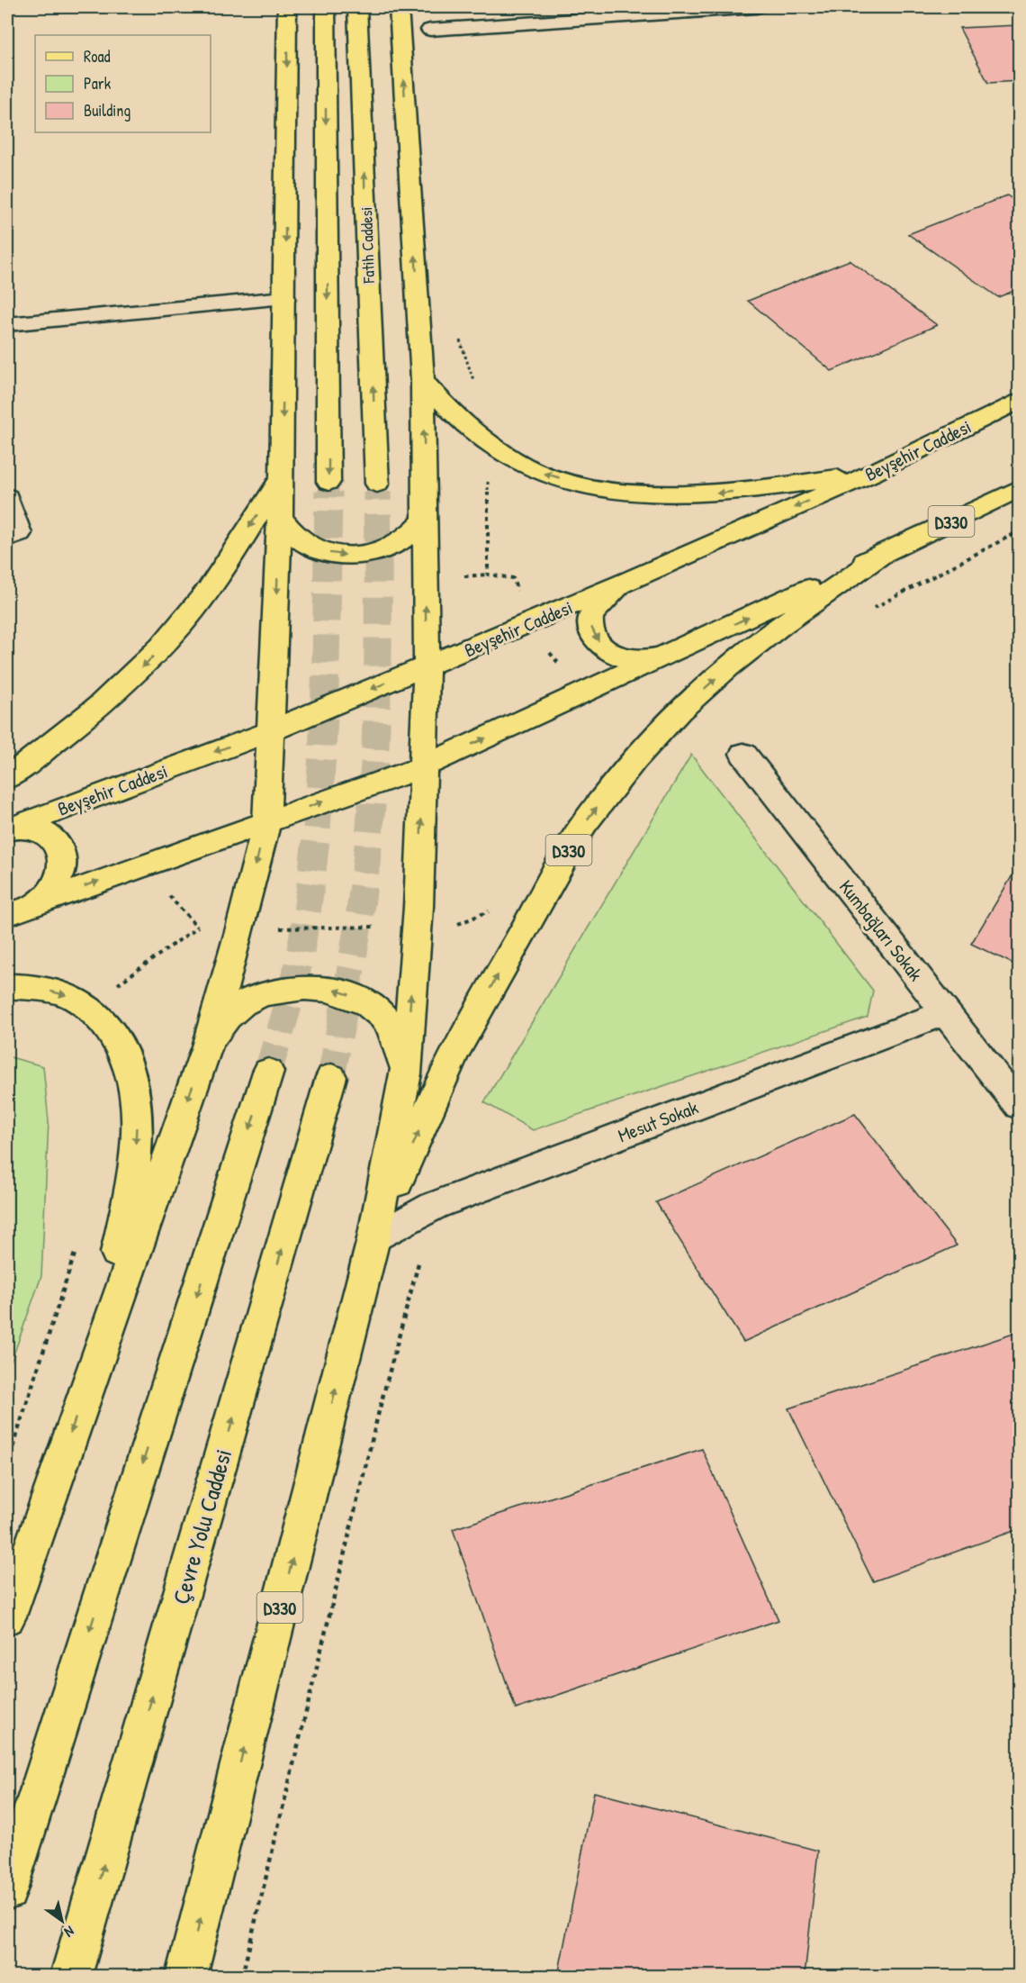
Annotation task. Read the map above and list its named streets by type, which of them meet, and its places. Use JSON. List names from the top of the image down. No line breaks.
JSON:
{"streets":{"main road":["Fatih Caddesi","Beyşehir Caddesi","D330","Çevre Yolu Caddesi"],"street":["Kumbağları Sokak","Mesut Sokak"]},"crossings":[["D330","Mesut Sokak"],["Kumbağları Sokak","Mesut Sokak"]],"legend":["Road","Park","Building"],"north":"bottom right"}
